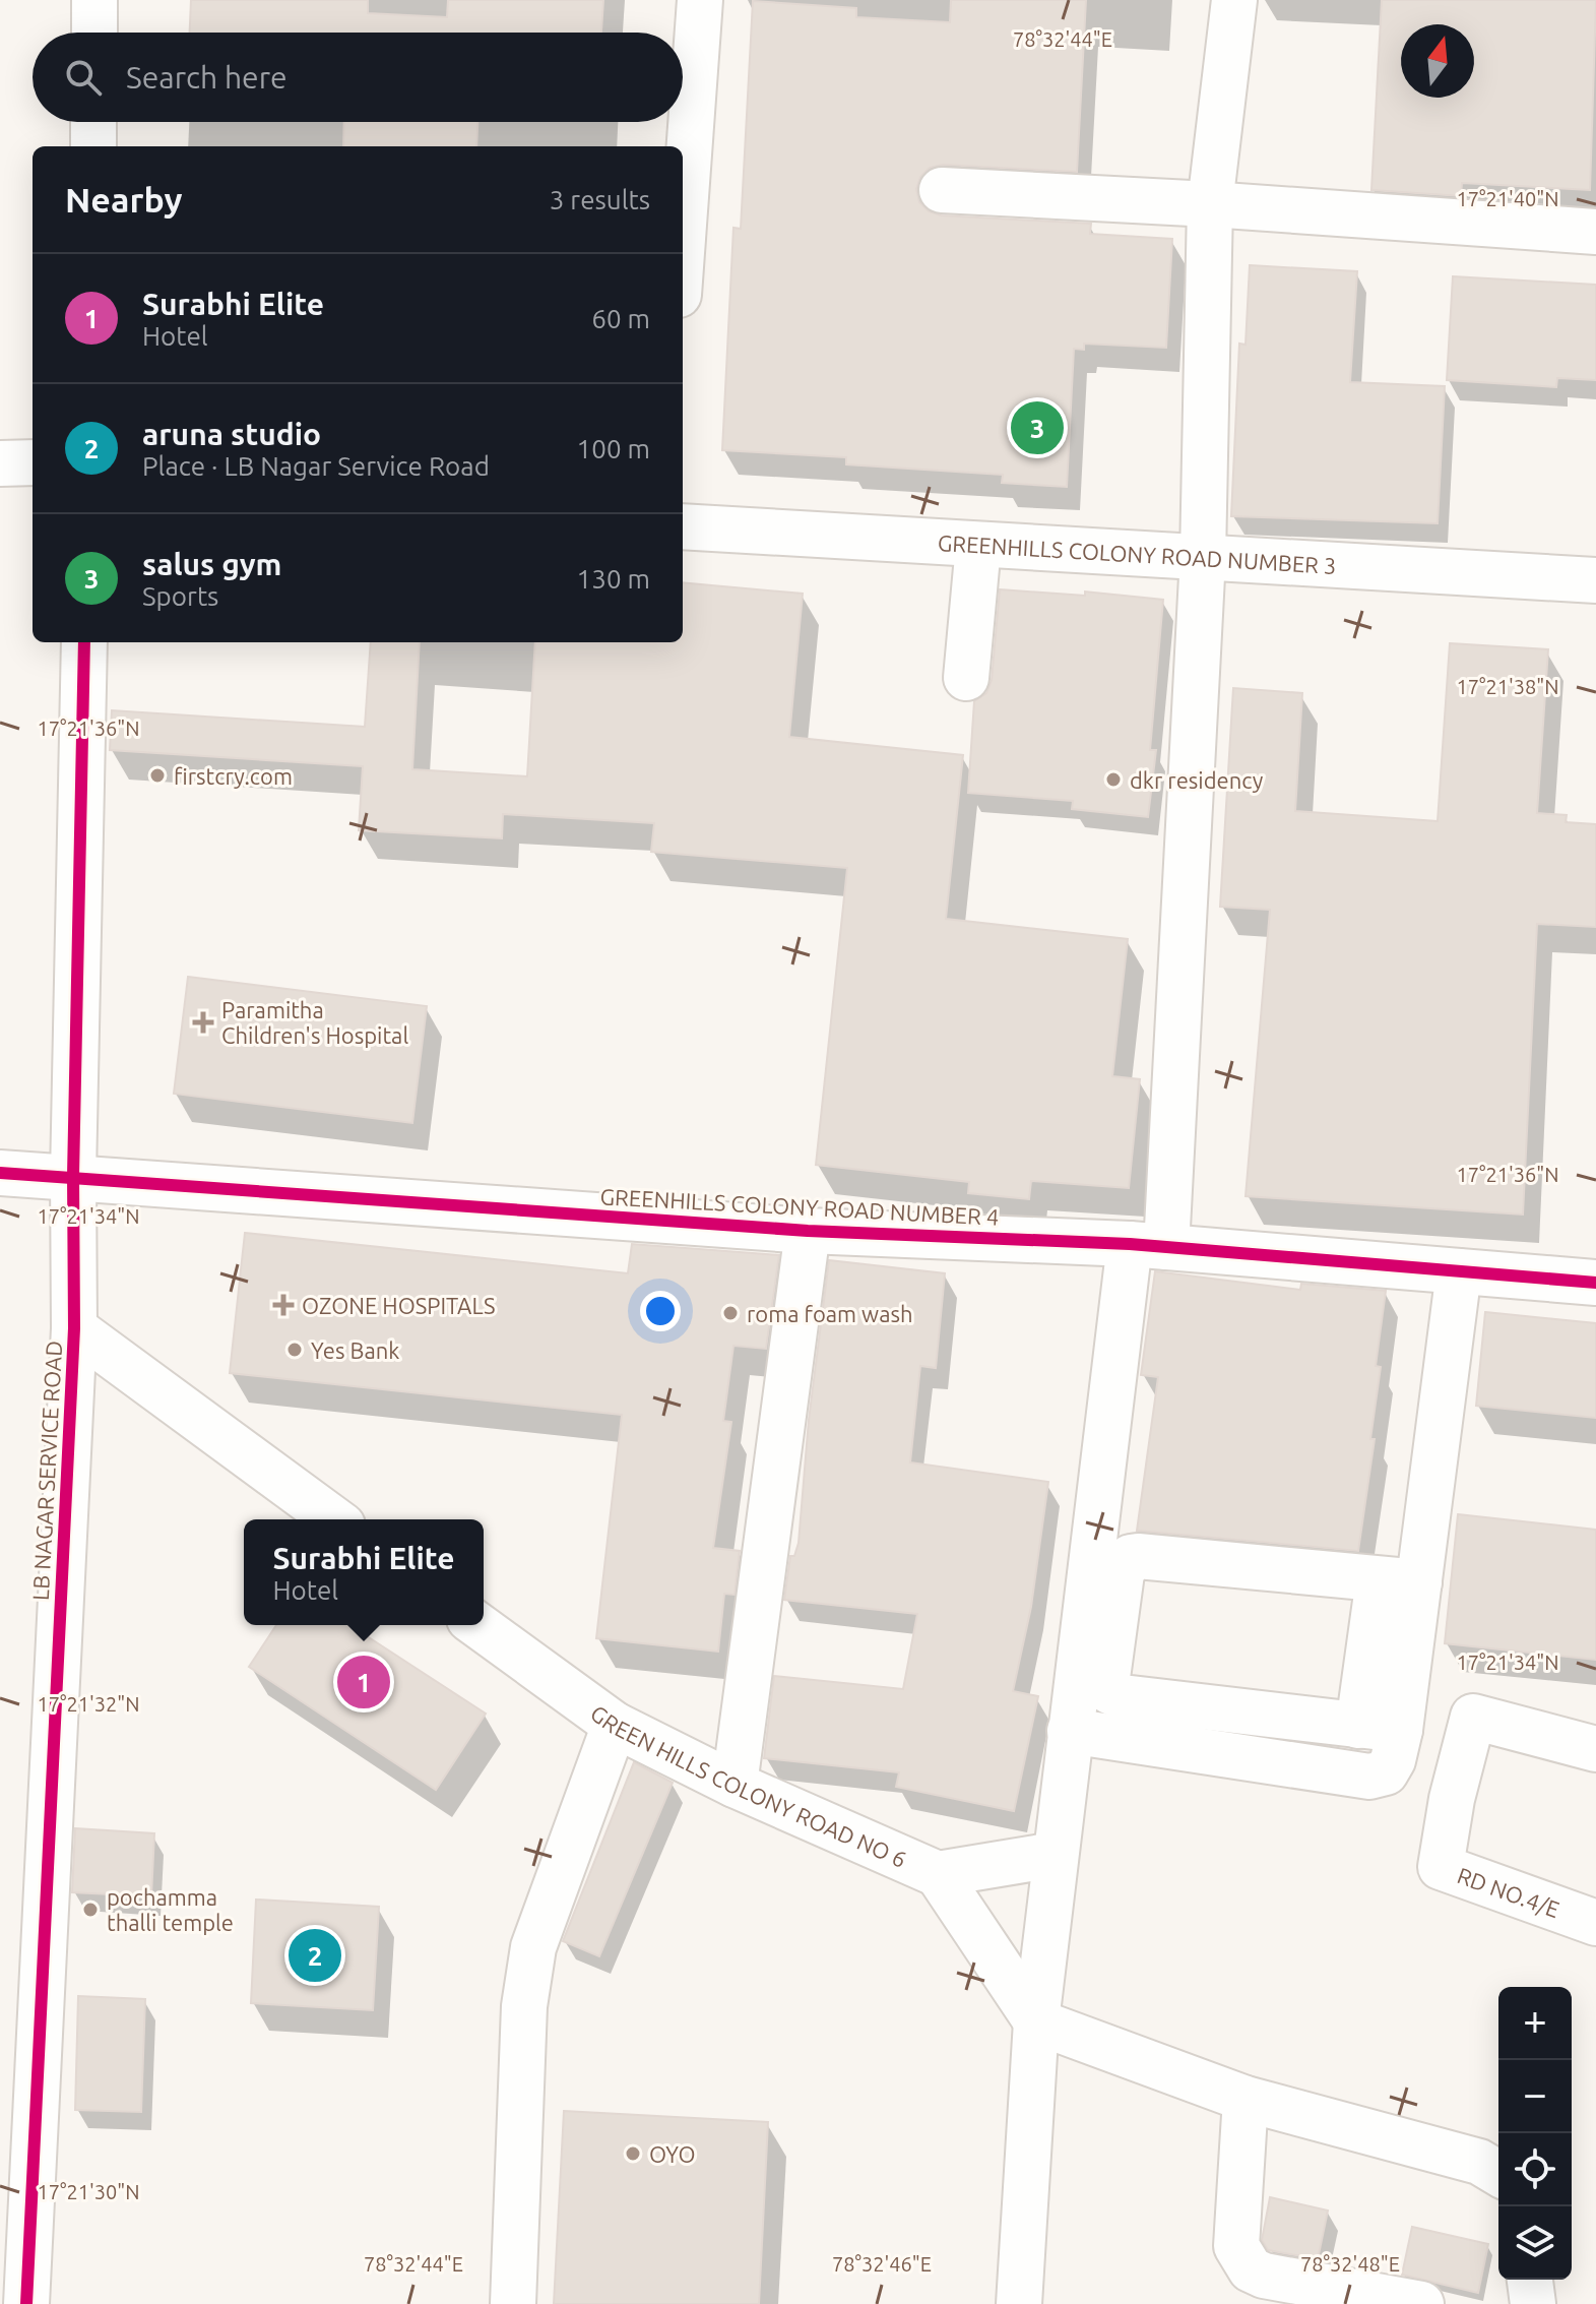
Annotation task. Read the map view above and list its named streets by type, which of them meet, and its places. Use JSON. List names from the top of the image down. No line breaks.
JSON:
{"streets":{"street":["GREENHILLS COLONY ROAD NUMBER 3","GREENHILLS COLONY ROAD NUMBER 4","LB NAGAR SERVICE ROAD","GREEN HILLS COLONY ROAD NO 6","RD NO.4/E"]},"crossings":[["GREENHILLS COLONY ROAD NUMBER 4","LB NAGAR SERVICE ROAD"]],"places":{"other":["firstcry.com","dkr residency","roma foam wash","Yes Bank","pochamma thalli temple","OYO"],"health":["Paramitha Children's Hospital","OZONE HOSPITALS"]},"north":"top","page":{"search":"Search here","heading":["Nearby","3 results"],"list":[{"mark":"1","name":"Surabhi Elite","note":"Hotel","value":"60 m"},{"mark":"2","name":"aruna studio","note":"Place · LB Nagar Service Road","value":"100 m"},{"mark":"3","name":"salus gym","note":"Sports","value":"130 m"}],"pins":["3","1","2"],"popup":["Surabhi Elite","Hotel"],"map_buttons":["+","−"]},"coordinates":["78°32'44\"E","17°21'40\"N","17°21'38\"N","17°21'36\"N","17°21'34\"N","17°21'32\"N","17°21'30\"N","78°32'46\"E","78°32'48\"E"]}
